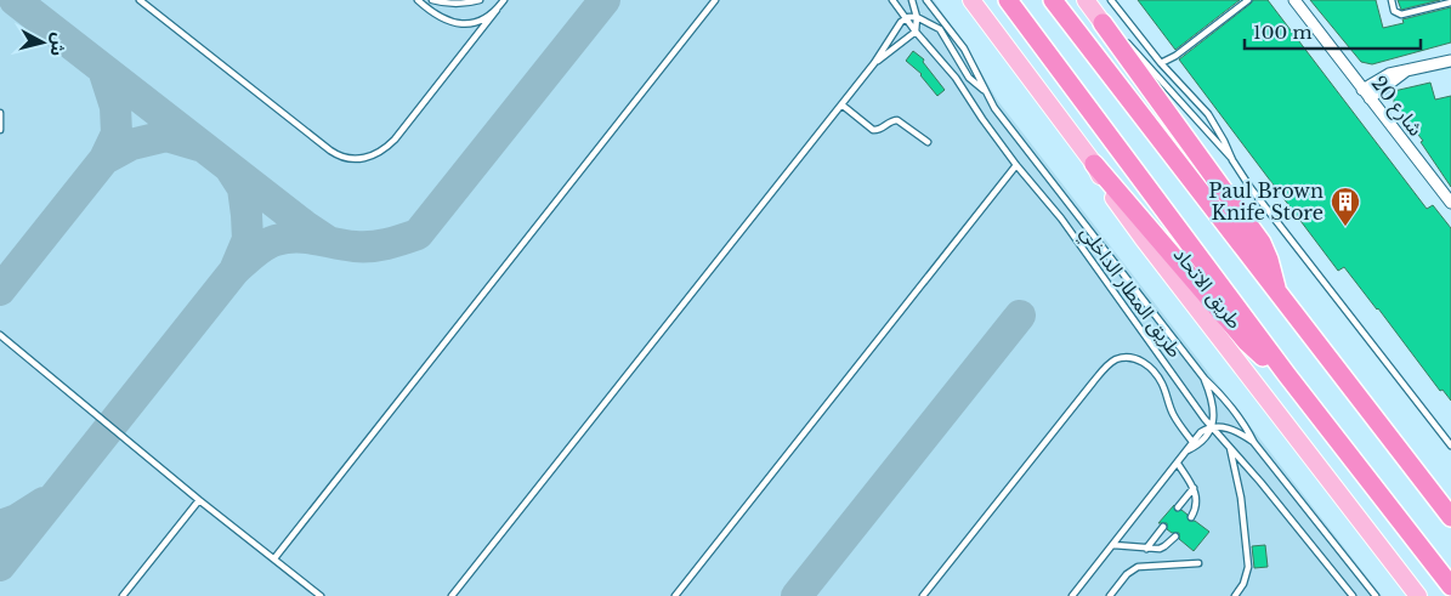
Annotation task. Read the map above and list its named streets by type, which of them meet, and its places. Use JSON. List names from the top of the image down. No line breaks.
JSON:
{"streets":{"highway":["طريق الاتحاد"],"street":["شارع 20"],"lane":["طريق المطار الداخلي"]},"places":{"building":["Paul Brown Knife Store"]},"scale_bar":"100 m","north":"right"}
